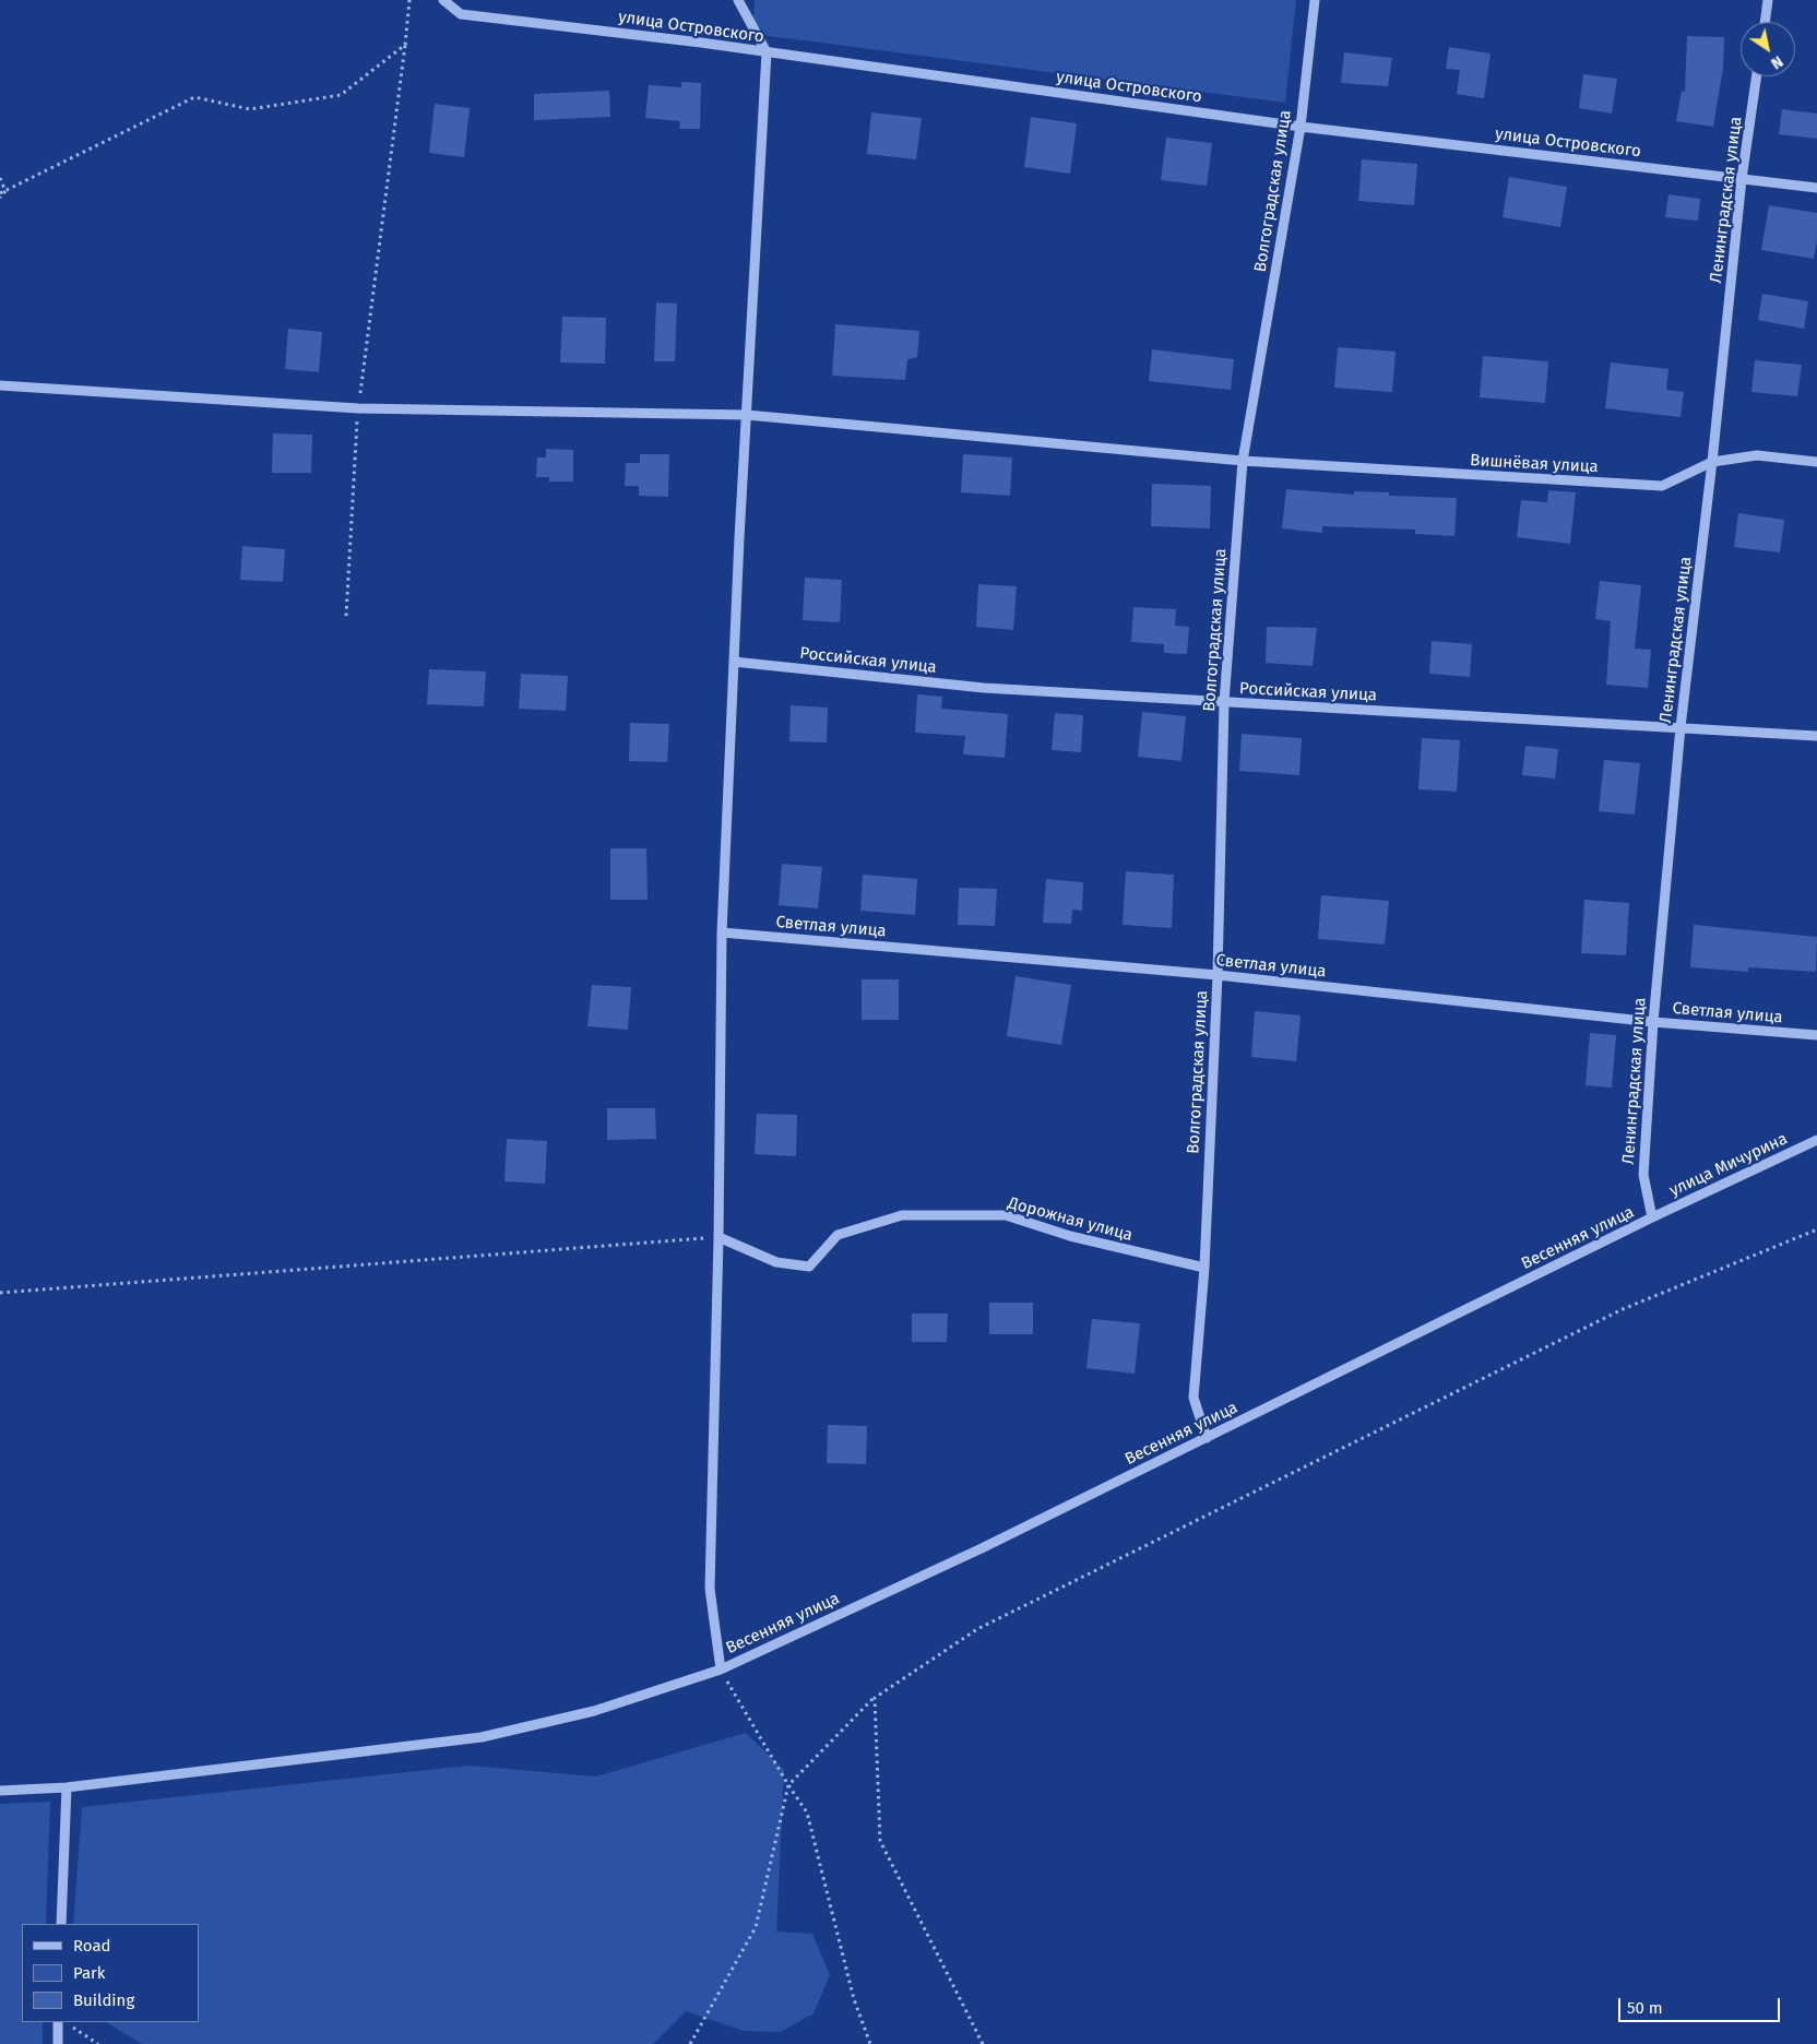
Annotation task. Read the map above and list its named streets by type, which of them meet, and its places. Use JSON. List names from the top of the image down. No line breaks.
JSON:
{"streets":{"street":["улица Островского","Волгоградская улица","Ленинградская улица","Вишнёвая улица","Российская улица","Светлая улица","улица Мичурина","Дорожная улица","Весенняя улица"]},"crossings":[["улица Островского","Волгоградская улица"],["улица Островского","Ленинградская улица"],["Волгоградская улица","Вишнёвая улица"],["Волгоградская улица","Российская улица"],["Волгоградская улица","Светлая улица"],["Волгоградская улица","Дорожная улица"],["Волгоградская улица","Весенняя улица"],["Ленинградская улица","Вишнёвая улица"],["Ленинградская улица","Российская улица"],["Ленинградская улица","Светлая улица"],["Ленинградская улица","улица Мичурина"],["Ленинградская улица","Весенняя улица"],["улица Мичурина","Весенняя улица"]],"legend":["Road","Park","Building"],"scale_bar":"50 m","north":"bottom right"}
